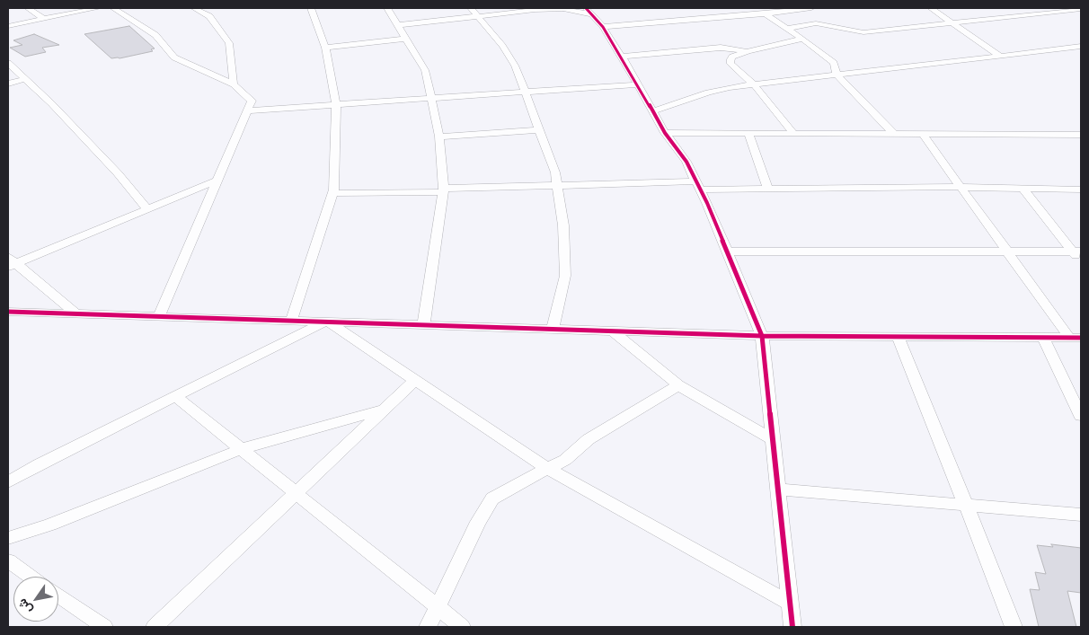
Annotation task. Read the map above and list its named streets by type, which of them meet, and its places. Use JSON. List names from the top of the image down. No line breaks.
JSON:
{"north":"bottom left"}
